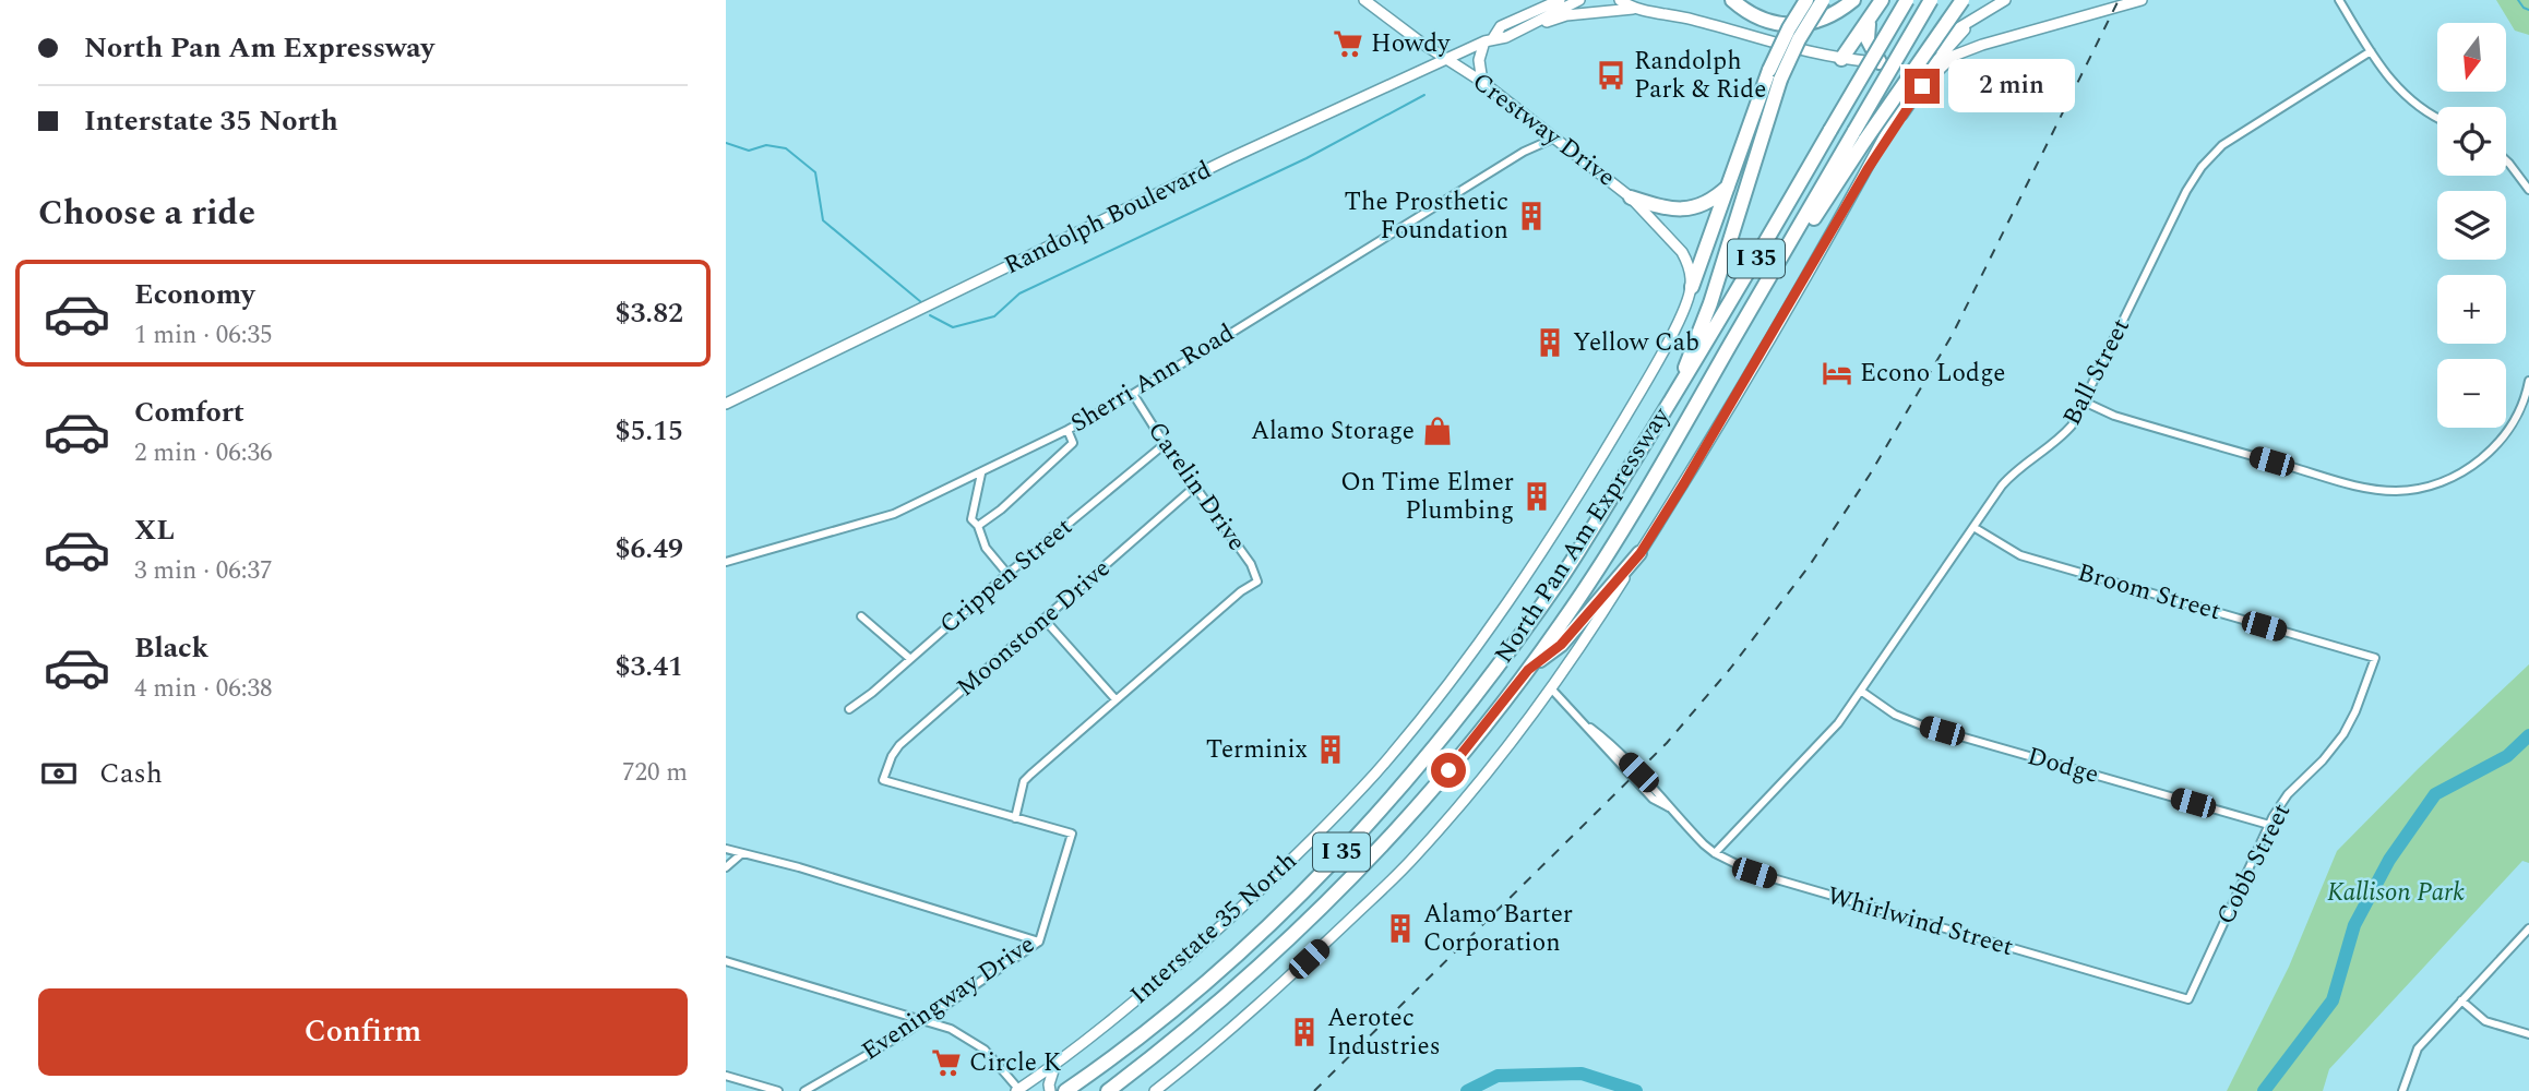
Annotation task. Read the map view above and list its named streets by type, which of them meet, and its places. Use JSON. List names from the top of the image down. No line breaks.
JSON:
{"streets":{"highway":["I 35","North Pan Am Expressway"],"main road":["Crestway Drive","Randolph Boulevard","Interstate 35 North"],"street":["Ball Street","Sherri Ann Road","Carelin Drive","Crippen Street","Broom Street","Moonstone Drive","Dodge","Cobb Street","Whirlwind Street","Eveningway Drive"]},"crossings":[["Crestway Drive","Randolph Boulevard"],["Crestway Drive","Sherri Ann Road"],["Crestway Drive","Interstate 35 North"],["Ball Street","Broom Street"],["Ball Street","Dodge"],["Ball Street","Whirlwind Street"],["Sherri Ann Road","Carelin Drive"],["Carelin Drive","Crippen Street"],["Carelin Drive","Moonstone Drive"],["Broom Street","Cobb Street"],["Moonstone Drive","Eveningway Drive"],["Dodge","Cobb Street"],["Cobb Street","Whirlwind Street"]],"parks":["Kallison Park"],"places":{"supermarket":["Howdy","Circle K"],"bus stop":["Randolph Park & Ride"],"building":["The Prosthetic Foundation","Yellow Cab","On Time Elmer Plumbing","Terminix","Alamo Barter Corporation","Aerotec Industries"],"hotel":["Econo Lodge"],"shop":["Alamo Storage"]},"north":"bottom","page":{"banner":["North Pan Am Expressway","Interstate 35 North"],"map_buttons":["+","−"],"bubble":"2 min","heading":"Choose a ride","list":[{"name":"Economy","note":"1 min · 06:35","value":"$3.82"},{"name":"Comfort","note":"2 min · 06:36","value":"$5.15"},{"name":"XL","note":"3 min · 06:37","value":"$6.49"},{"name":"Black","note":"4 min · 06:38","value":"$3.41"}],"pay":["Cash","720 m"],"buttons":"Confirm"}}
